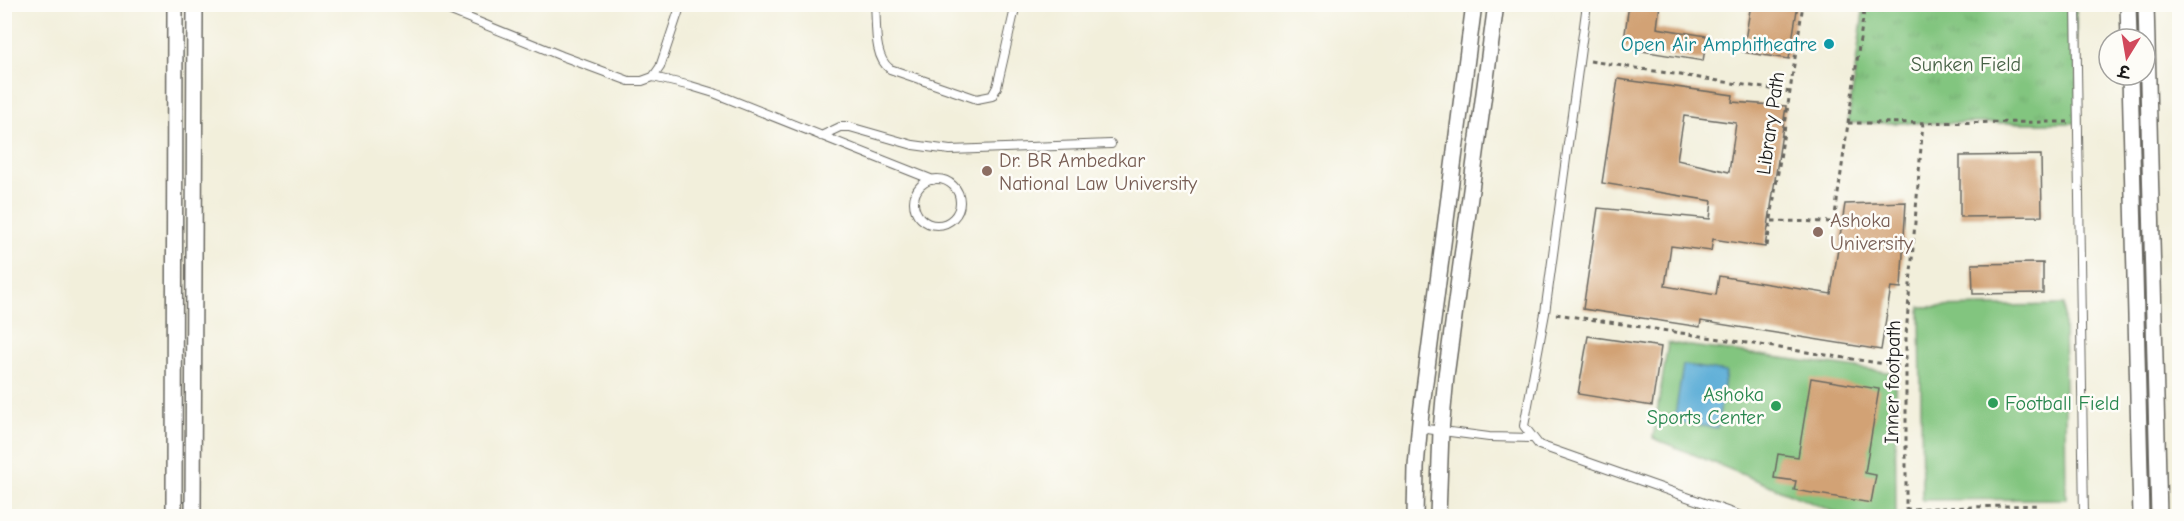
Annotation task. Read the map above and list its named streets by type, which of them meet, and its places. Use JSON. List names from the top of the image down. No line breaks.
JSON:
{"streets":{"path":["Library Path","Inner footpath"]},"parks":["Sunken Field"],"places":["Open Air Amphitheatre","Dr. BR Ambedkar National Law University","Ashoka University","Football Field","Ashoka Sports Center"],"north":"bottom"}
